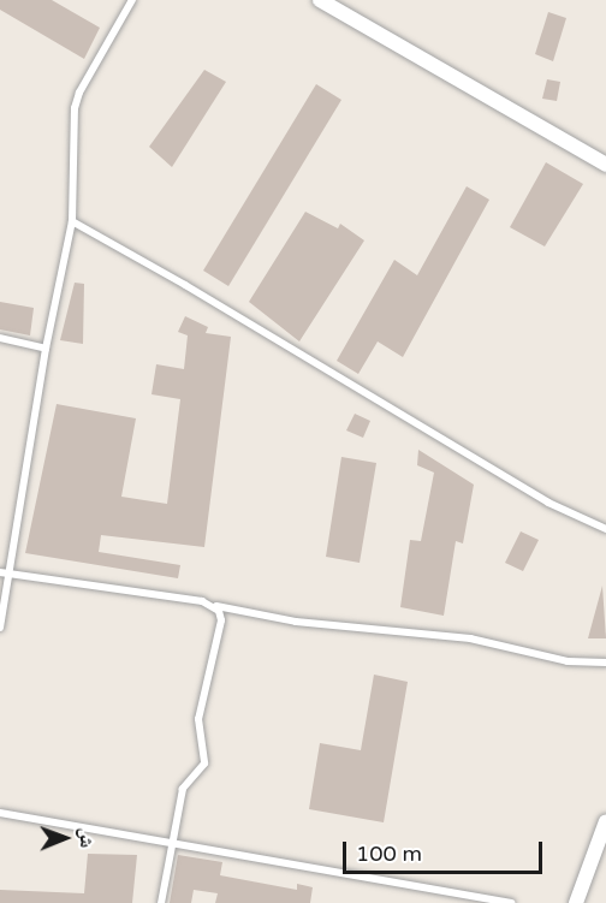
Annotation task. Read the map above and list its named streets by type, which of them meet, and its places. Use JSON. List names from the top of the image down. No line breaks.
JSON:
{"scale_bar":"100 m","north":"right"}
